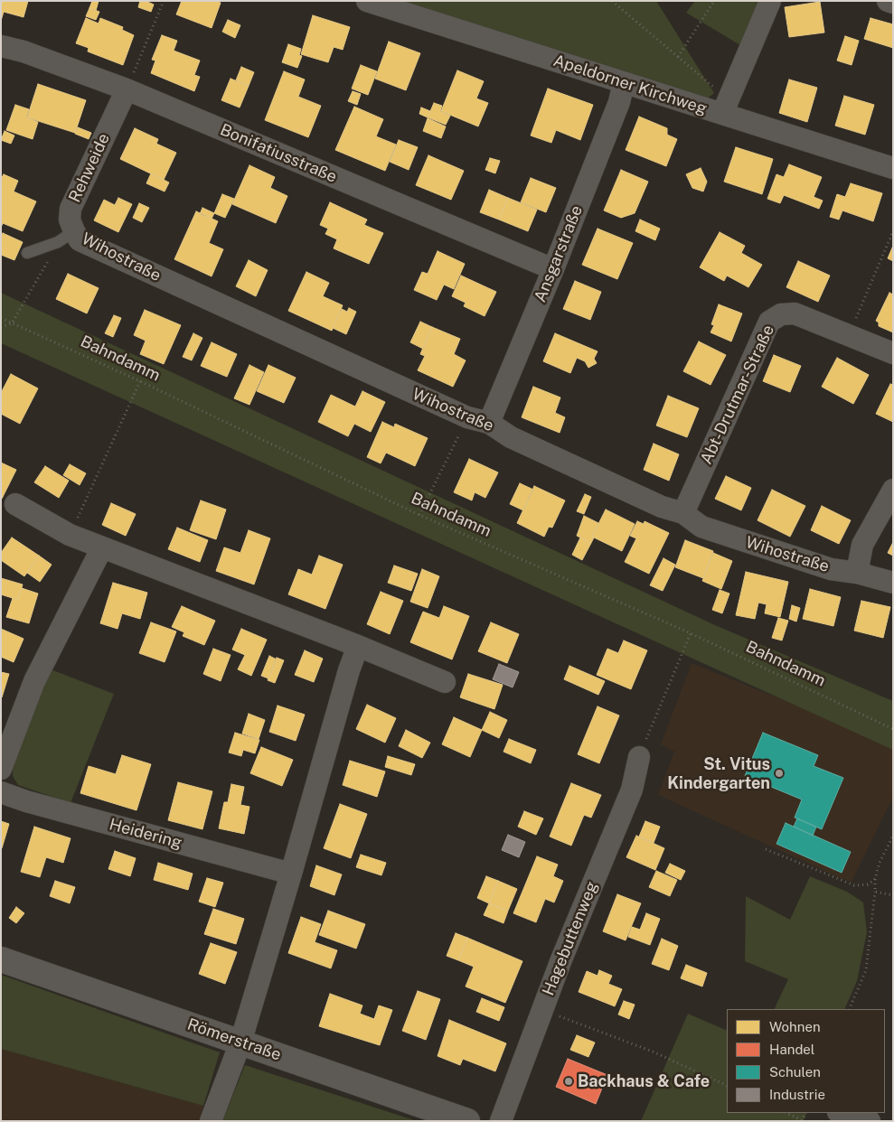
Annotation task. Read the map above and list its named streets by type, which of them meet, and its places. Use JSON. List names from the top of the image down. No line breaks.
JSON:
{"streets":{"street":["Apeldorner Kirchweg","Bonifatiusstraße","Rehweide","Ansgarstraße","Wihostraße","Abt-Drutmar-Straße","Heidering","Hagebuttenweg","Römerstraße"],"path":["Bahndamm"]},"crossings":[["Apeldorner Kirchweg","Ansgarstraße"],["Bonifatiusstraße","Rehweide"],["Bonifatiusstraße","Ansgarstraße"],["Rehweide","Wihostraße"],["Ansgarstraße","Wihostraße"],["Wihostraße","Abt-Drutmar-Straße"]],"places":["St. Vitus Kindergarten","Backhaus & Cafe"],"legend":["Wohnen","Handel","Schulen","Industrie"]}
